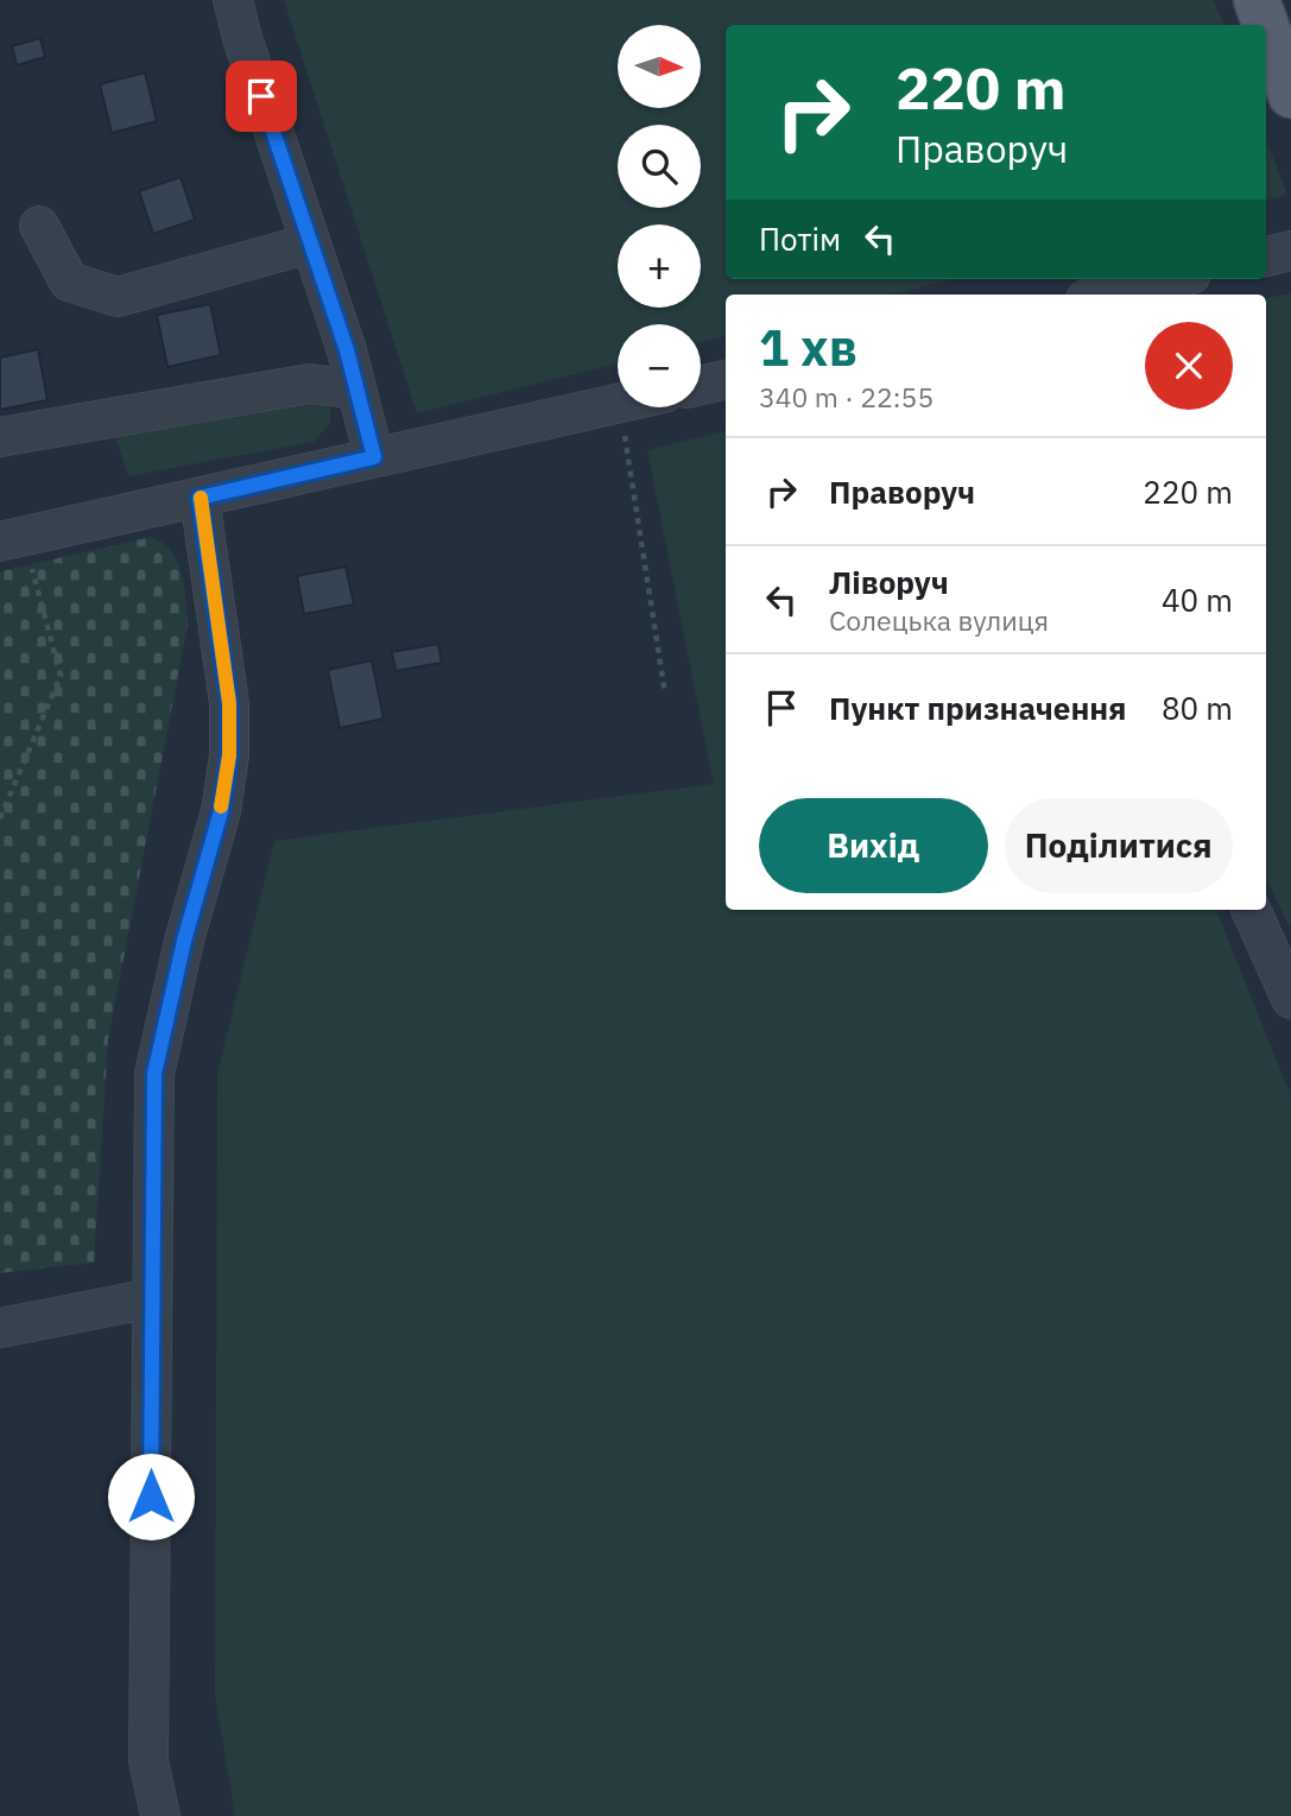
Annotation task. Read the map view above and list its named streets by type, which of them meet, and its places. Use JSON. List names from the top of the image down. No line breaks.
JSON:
{"north":"right","page":{"map_buttons":["+","−"],"turn":["220 m","Праворуч"],"then":"Потім","heading":["1 хв","340 m · 22:55"],"list":[{"name":"Праворуч","value":"220 m"},{"name":"Ліворуч","note":"Солецька вулиця","value":"40 m"},{"name":"Пункт призначення","value":"80 m"}],"buttons":["Вихід","Поділитися"]}}
